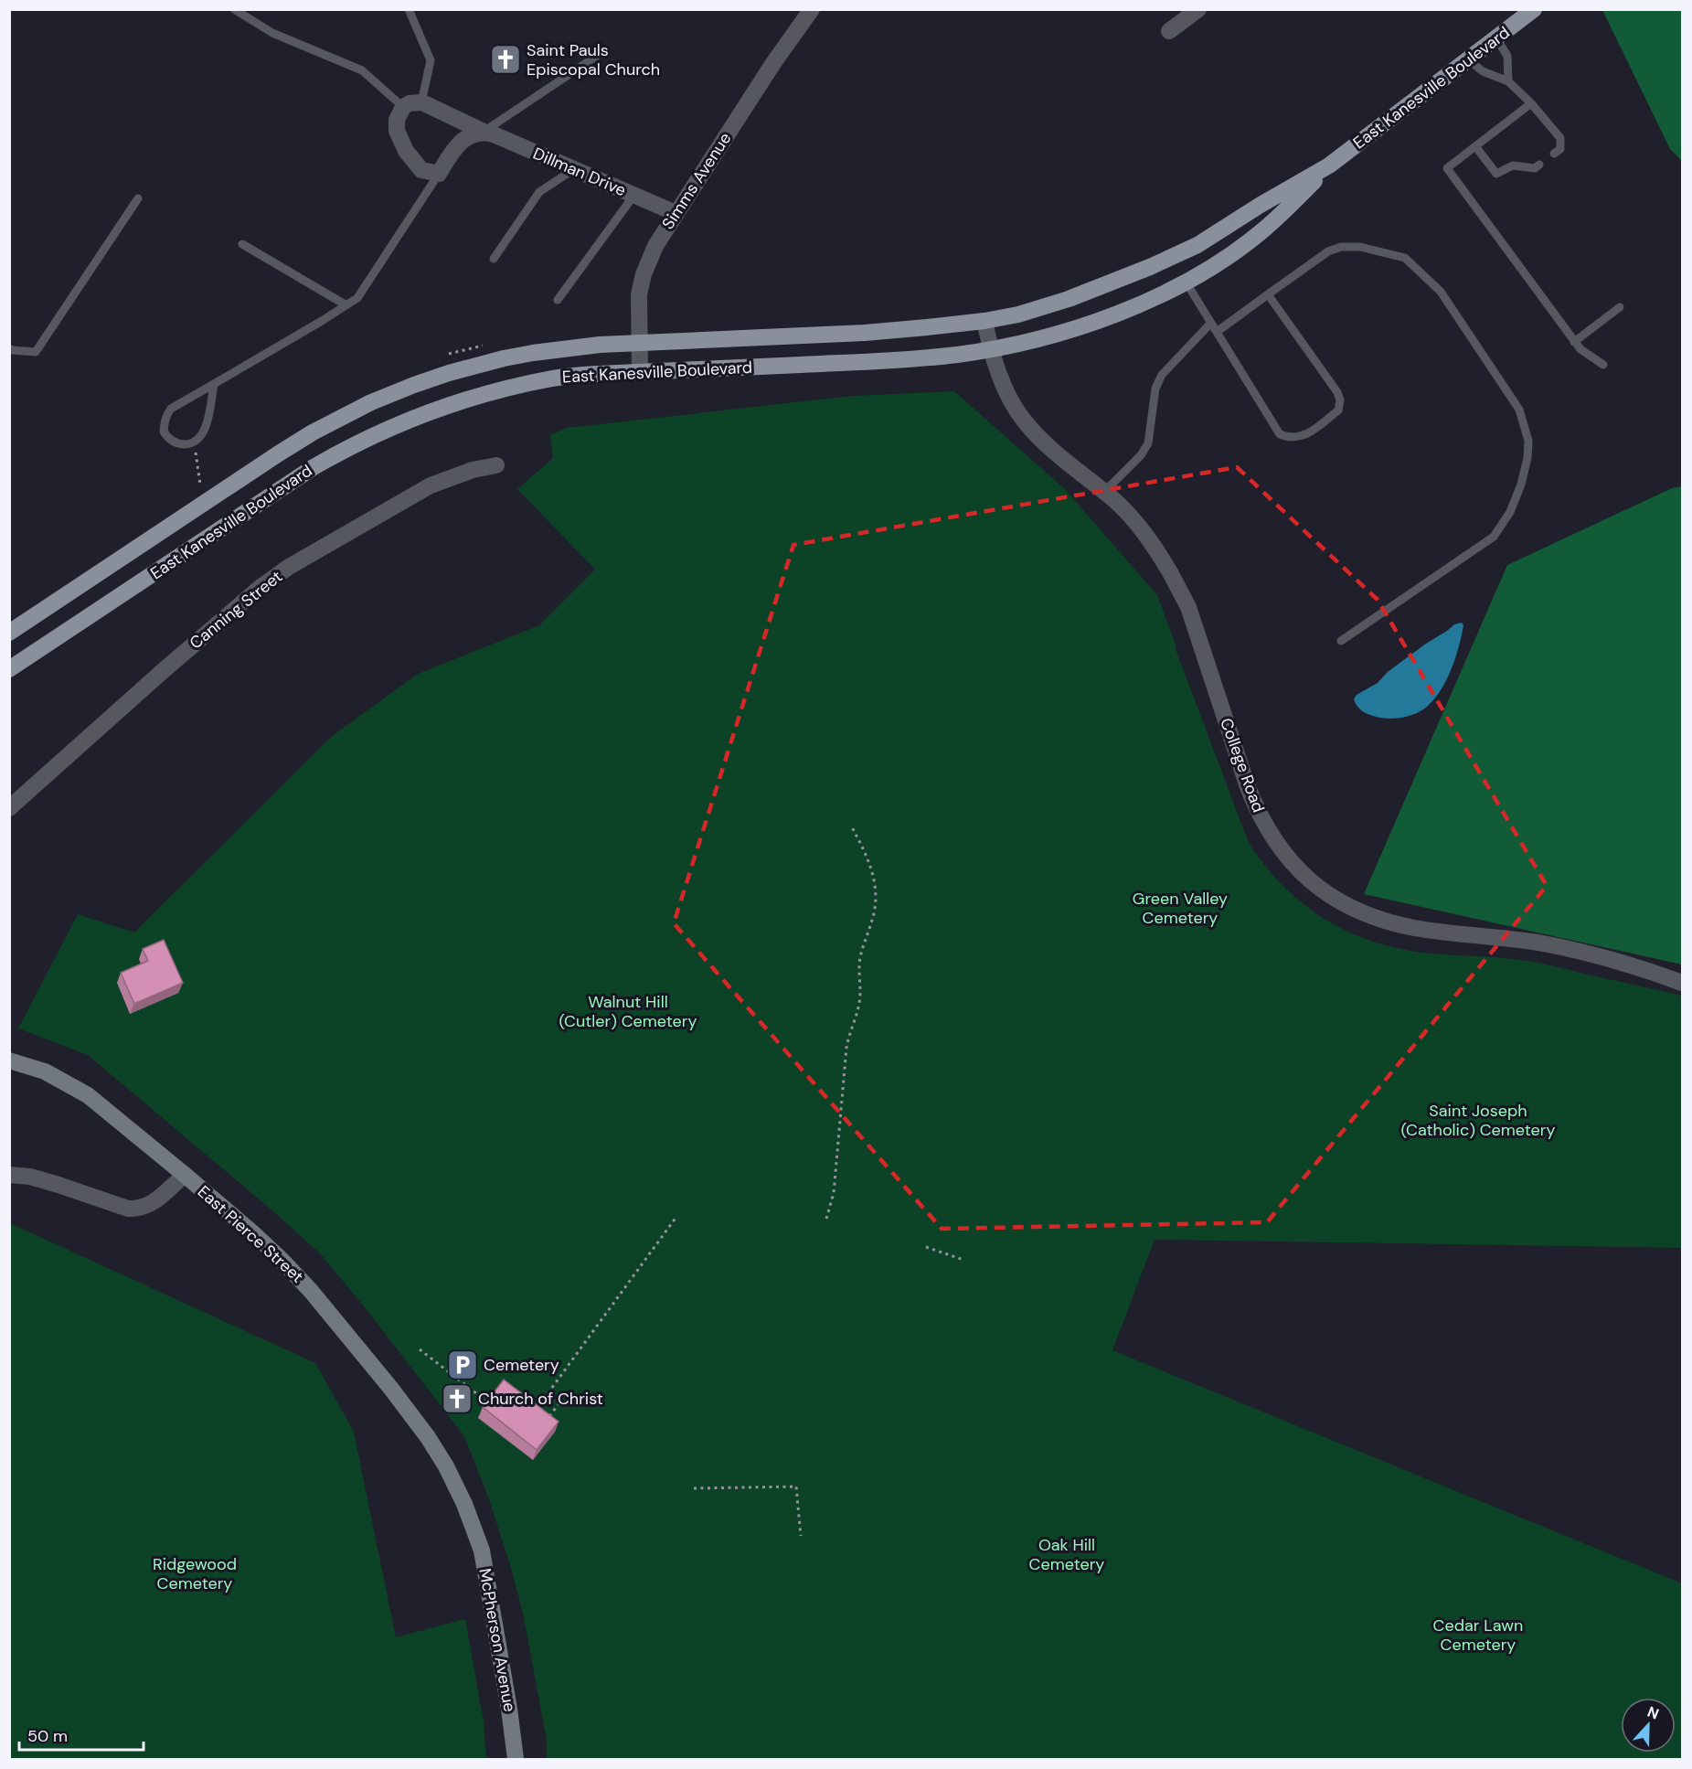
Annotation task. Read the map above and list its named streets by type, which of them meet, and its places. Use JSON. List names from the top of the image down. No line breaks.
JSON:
{"streets":{"main road":["East Kanesville Boulevard","East Pierce Street","McPherson Avenue"],"street":["Dillman Drive","Simms Avenue","Canning Street","College Road"]},"crossings":[["East Kanesville Boulevard","Simms Avenue"],["East Kanesville Boulevard","College Road"],["Dillman Drive","Simms Avenue"],["East Pierce Street","McPherson Avenue"]],"parks":["Green Valley Cemetery","Walnut Hill (Cutler) Cemetery","Saint Joseph (Catholic) Cemetery","Oak Hill Cemetery","Ridgewood Cemetery","Cedar Lawn Cemetery"],"places":{"church":["Saint Pauls Episcopal Church","Church of Christ"],"parking":["Cemetery"]},"scale_bar":"50 m","north":"top"}
